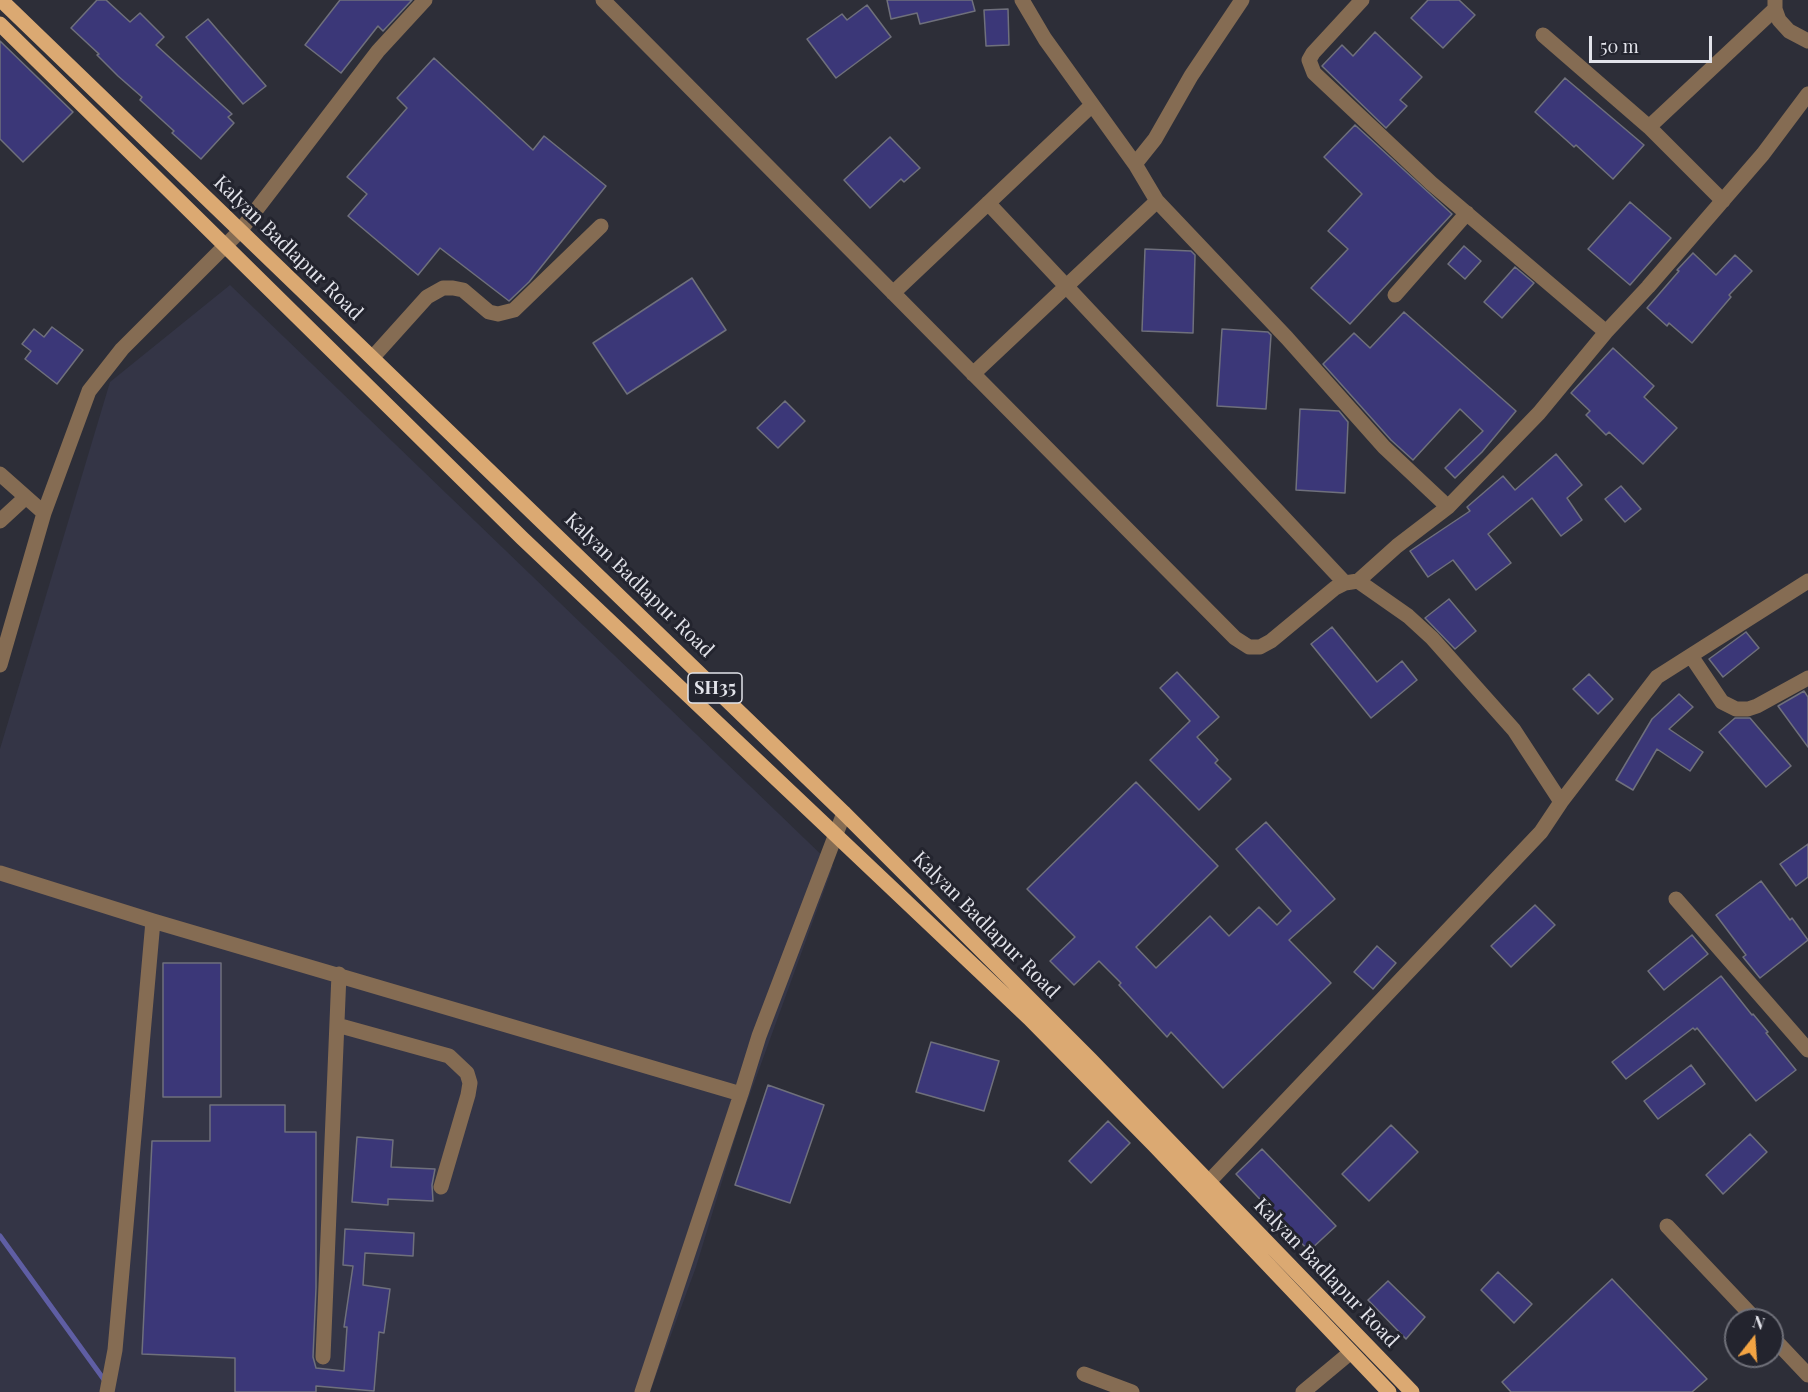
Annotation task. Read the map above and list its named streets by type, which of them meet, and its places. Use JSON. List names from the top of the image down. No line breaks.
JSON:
{"streets":{"main road":["Kalyan Badlapur Road","SH35"]},"scale_bar":"50 m","north":"top"}
